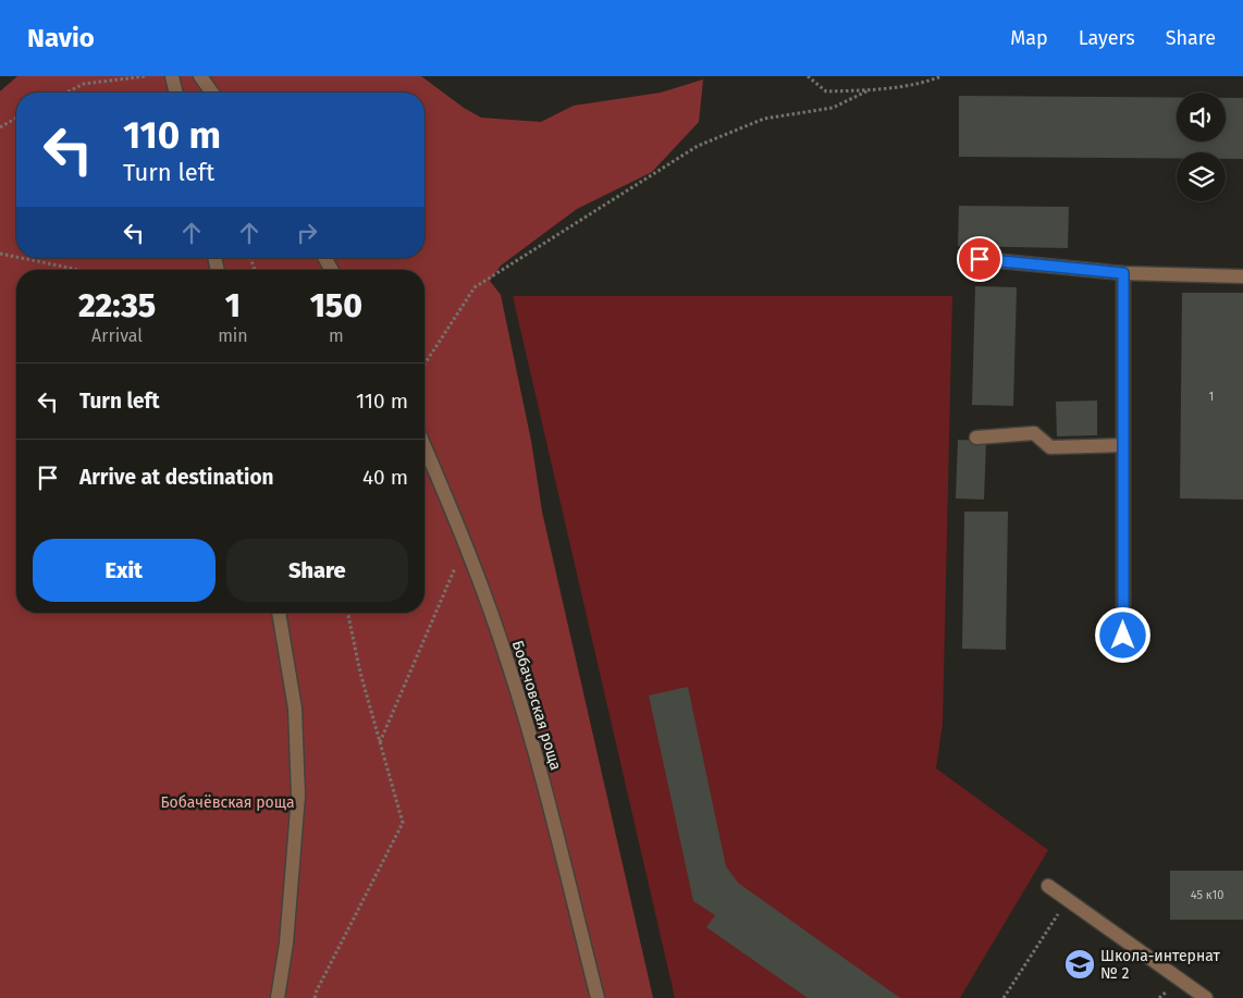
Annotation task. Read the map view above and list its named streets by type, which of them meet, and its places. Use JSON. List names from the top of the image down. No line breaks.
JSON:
{"streets":{"street":["Бобачовская роща"]},"parks":["Бобачёвская роща"],"places":{"school or university":["Школа-интернат № 2"]},"house_numbers":["1","45 к10"],"page":{"header":"Navio","nav":["Map","Layers","Share"],"turn":["110 m","Turn left"],"eta":["22:35","Arrival","1","min","150","m"],"list":[{"name":"Turn left","value":"110 m"},{"name":"Arrive at destination","value":"40 m"}],"buttons":["Exit","Share"]}}
